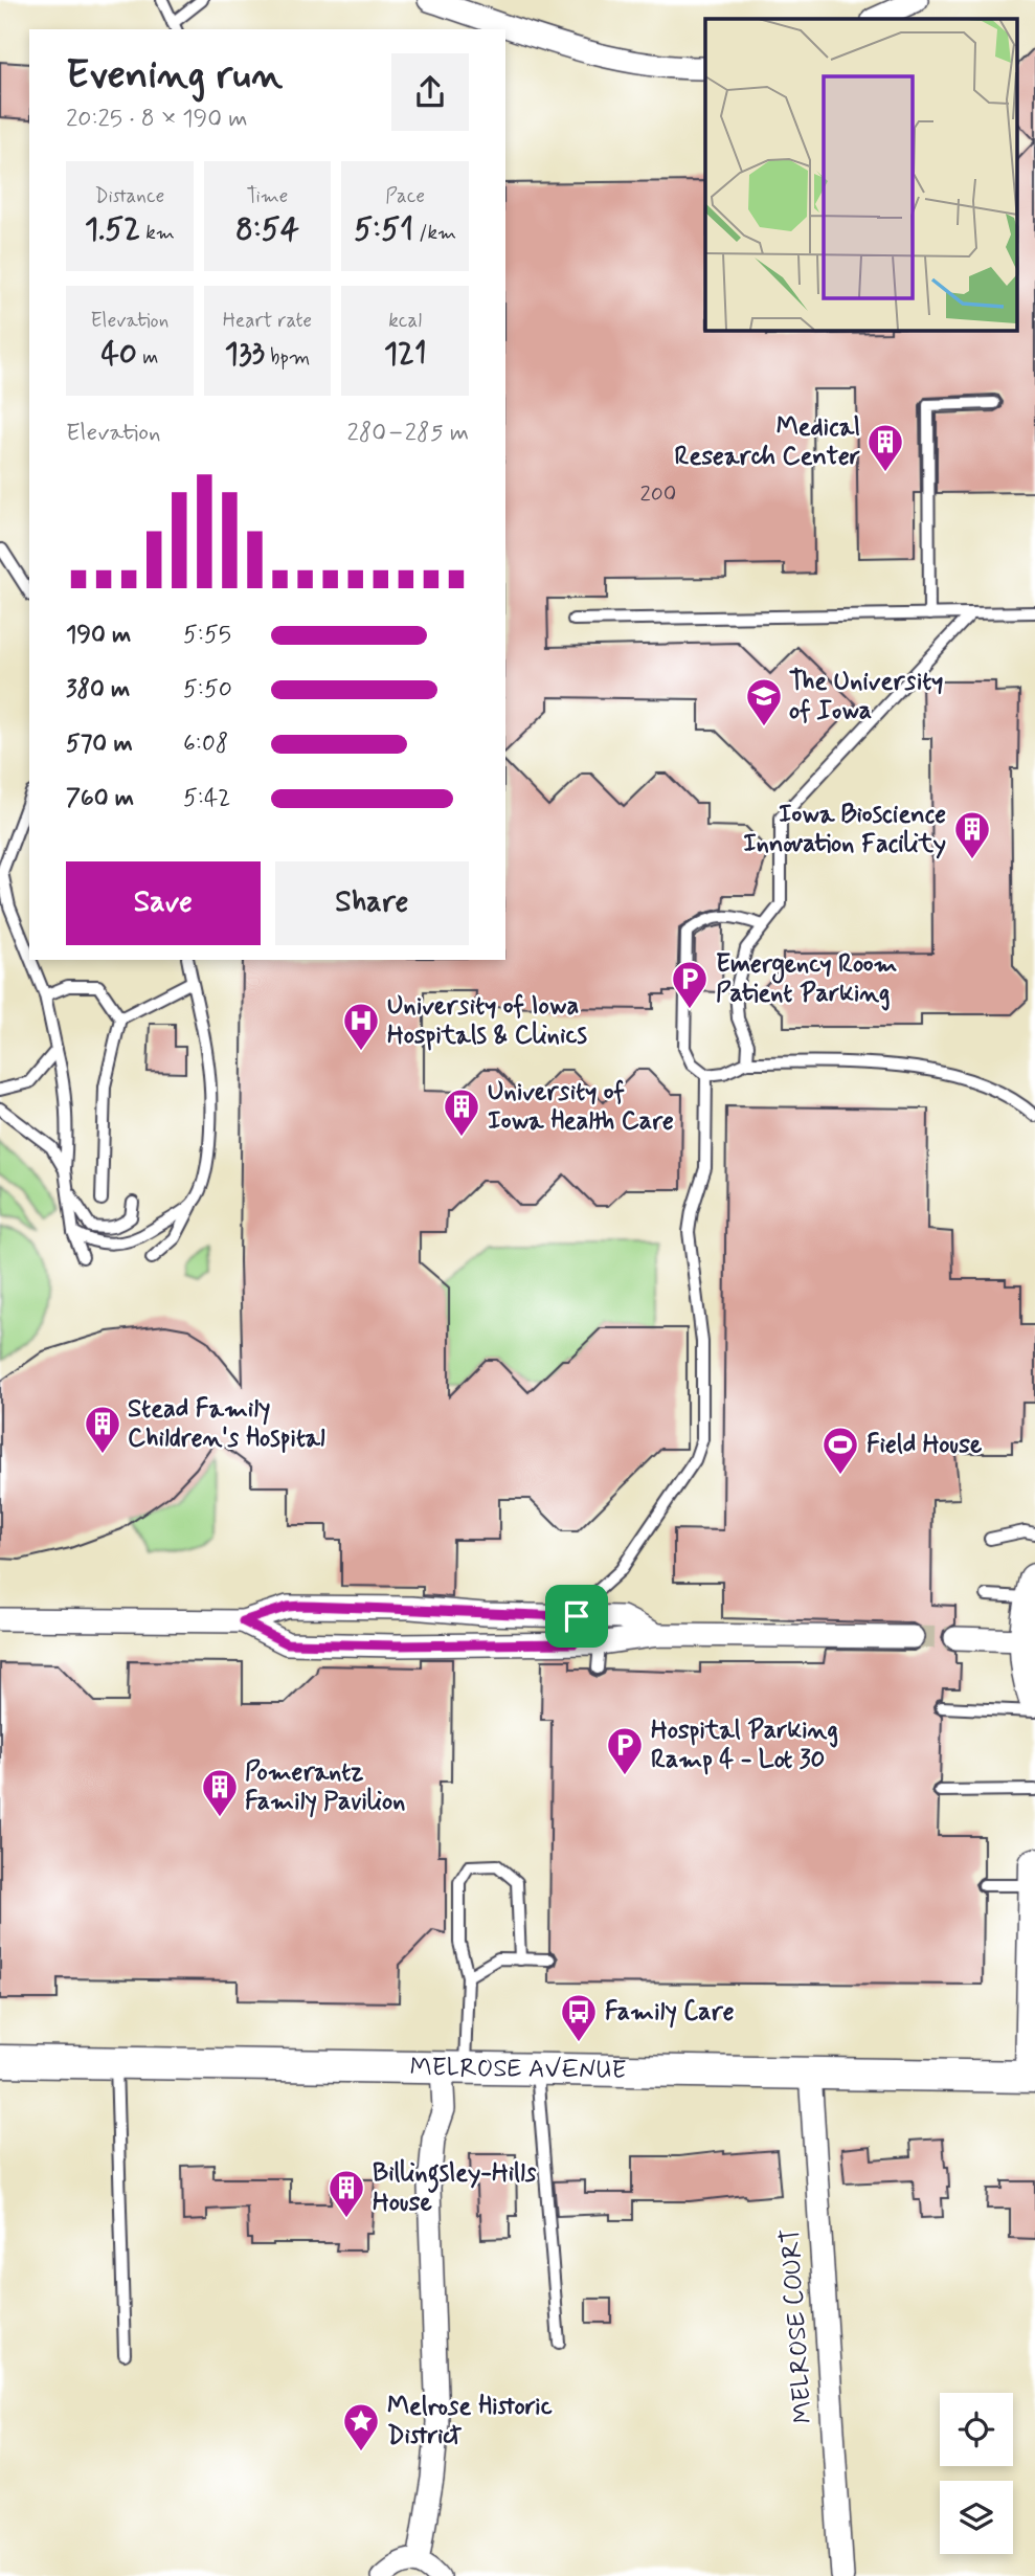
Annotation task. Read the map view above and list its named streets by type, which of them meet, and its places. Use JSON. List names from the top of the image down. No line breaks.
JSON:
{"streets":{"main road":["MELROSE AVENUE"],"street":["MELROSE COURT"]},"crossings":[["MELROSE AVENUE","MELROSE COURT"]],"places":{"building":["Medical Research Center","Iowa Bioscience Innovation Facility","University of Iowa Health Care","Stead Family Children's Hospital","Pomerantz Family Pavilion","Billingsley-Hills House"],"school or university":["The University of Iowa"],"parking":["Emergency Room Patient Parking","Hospital Parking Ramp 4 - Lot 30"],"hospital":["University of Iowa Hospitals & Clinics"],"sports":["Field House"],"bus stop":["Family Care"],"place":["Melrose Historic District"]},"house_numbers":["200"],"page":{"heading":["Evening run","20:25 · 8 × 190 m"],"stats":[["Distance","1.52 km"],["Time","8:54"],["Pace","5:51 /km"],["Elevation","40 m"],["Heart rate","133 bpm"],["kcal","121"]],"chart":["Elevation","280–285 m"],"list":[{"name":"190 m","note":"5:55"},{"name":"380 m","note":"5:50"},{"name":"570 m","note":"6:08"},{"name":"760 m","note":"5:42"}],"buttons":["Save","Share"]}}
